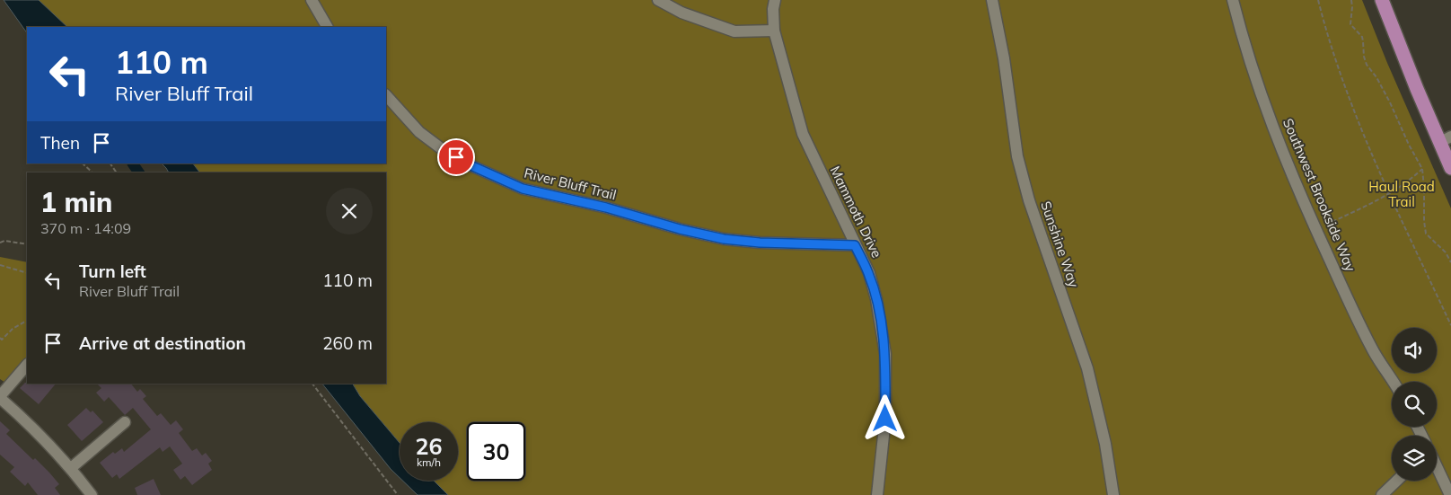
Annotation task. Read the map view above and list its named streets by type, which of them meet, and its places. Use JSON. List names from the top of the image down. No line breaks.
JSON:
{"streets":{"street":["River Bluff Trail","Southwest Brookside Way","Mammoth Drive","Sunshine Way"]},"crossings":[["River Bluff Trail","Mammoth Drive"]],"parks":["Haul Road Trail"],"page":{"turn":["110 m","River Bluff Trail"],"then":"Then","heading":["1 min","370 m · 14:09"],"list":[{"name":"Turn left","note":"River Bluff Trail","value":"110 m"},{"name":"Arrive at destination","value":"260 m"}],"speed":"26 km/h","limit":"30"}}
